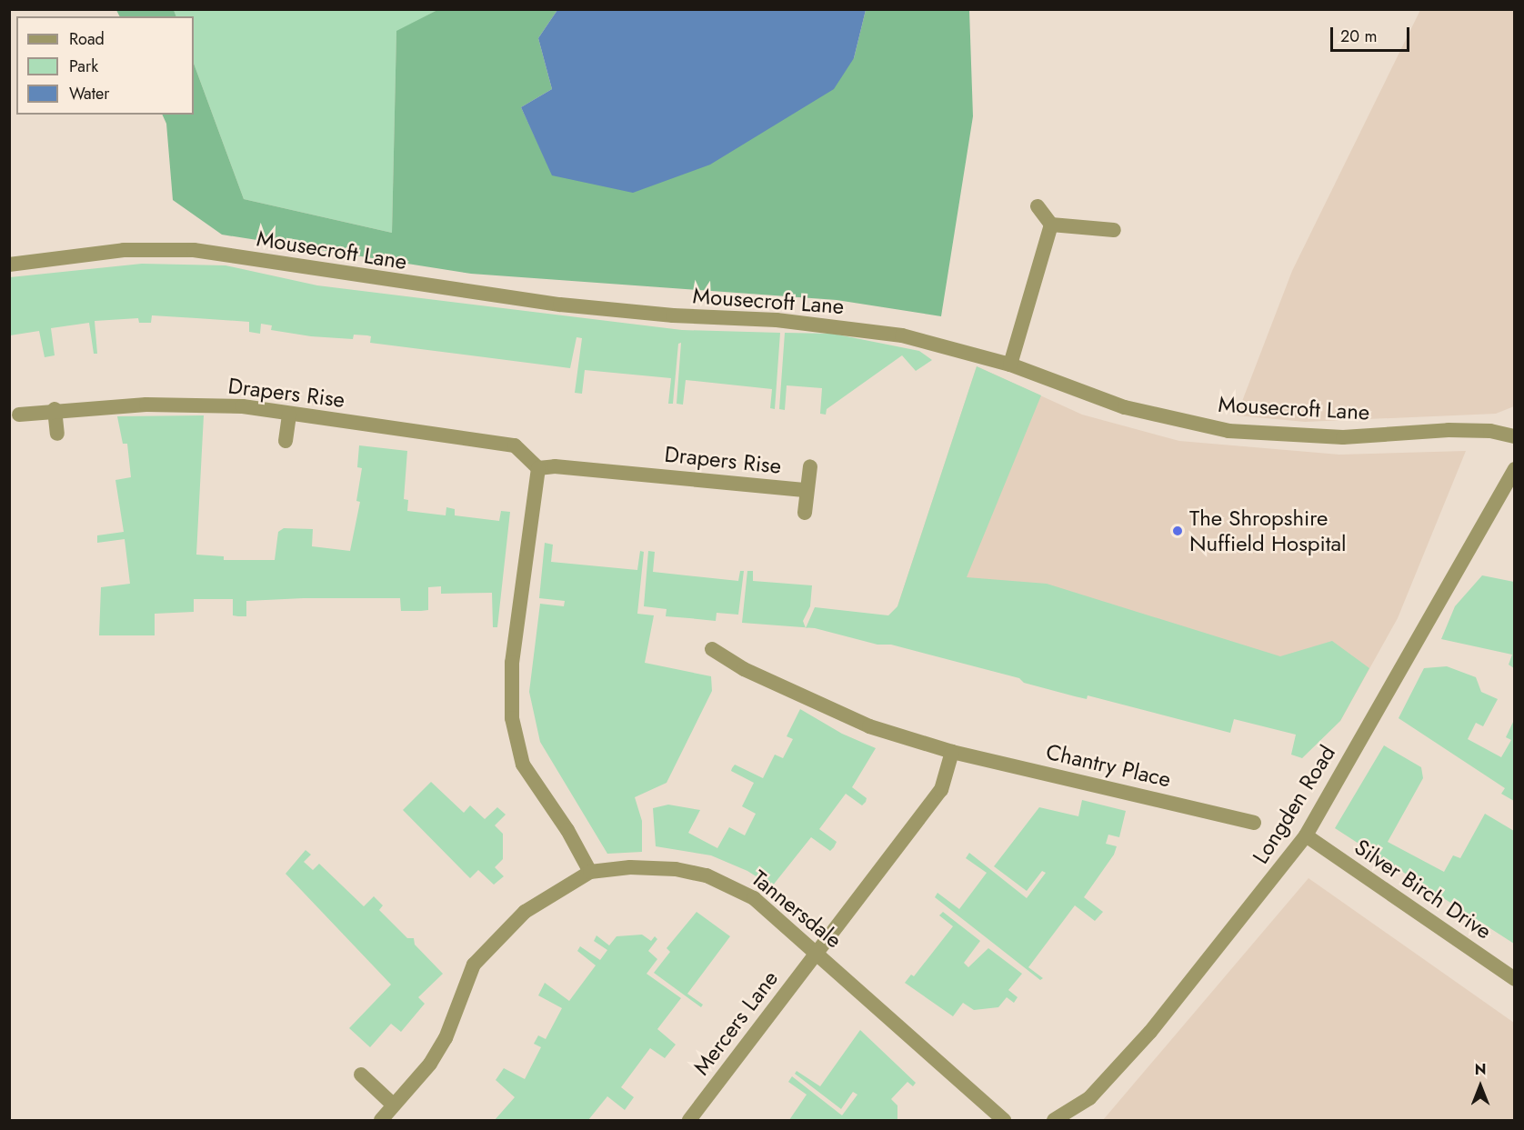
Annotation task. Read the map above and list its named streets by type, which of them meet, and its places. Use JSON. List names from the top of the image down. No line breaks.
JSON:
{"streets":{"street":["Mousecroft Lane","Drapers Rise","Chantry Place","Longden Road","Silver Birch Drive","Tannersdale","Mercers Lane"]},"crossings":[["Longden Road","Silver Birch Drive"],["Tannersdale","Mercers Lane"]],"places":["The Shropshire Nuffield Hospital"],"legend":["Road","Park","Water"],"scale_bar":"20 m","north":"top"}
